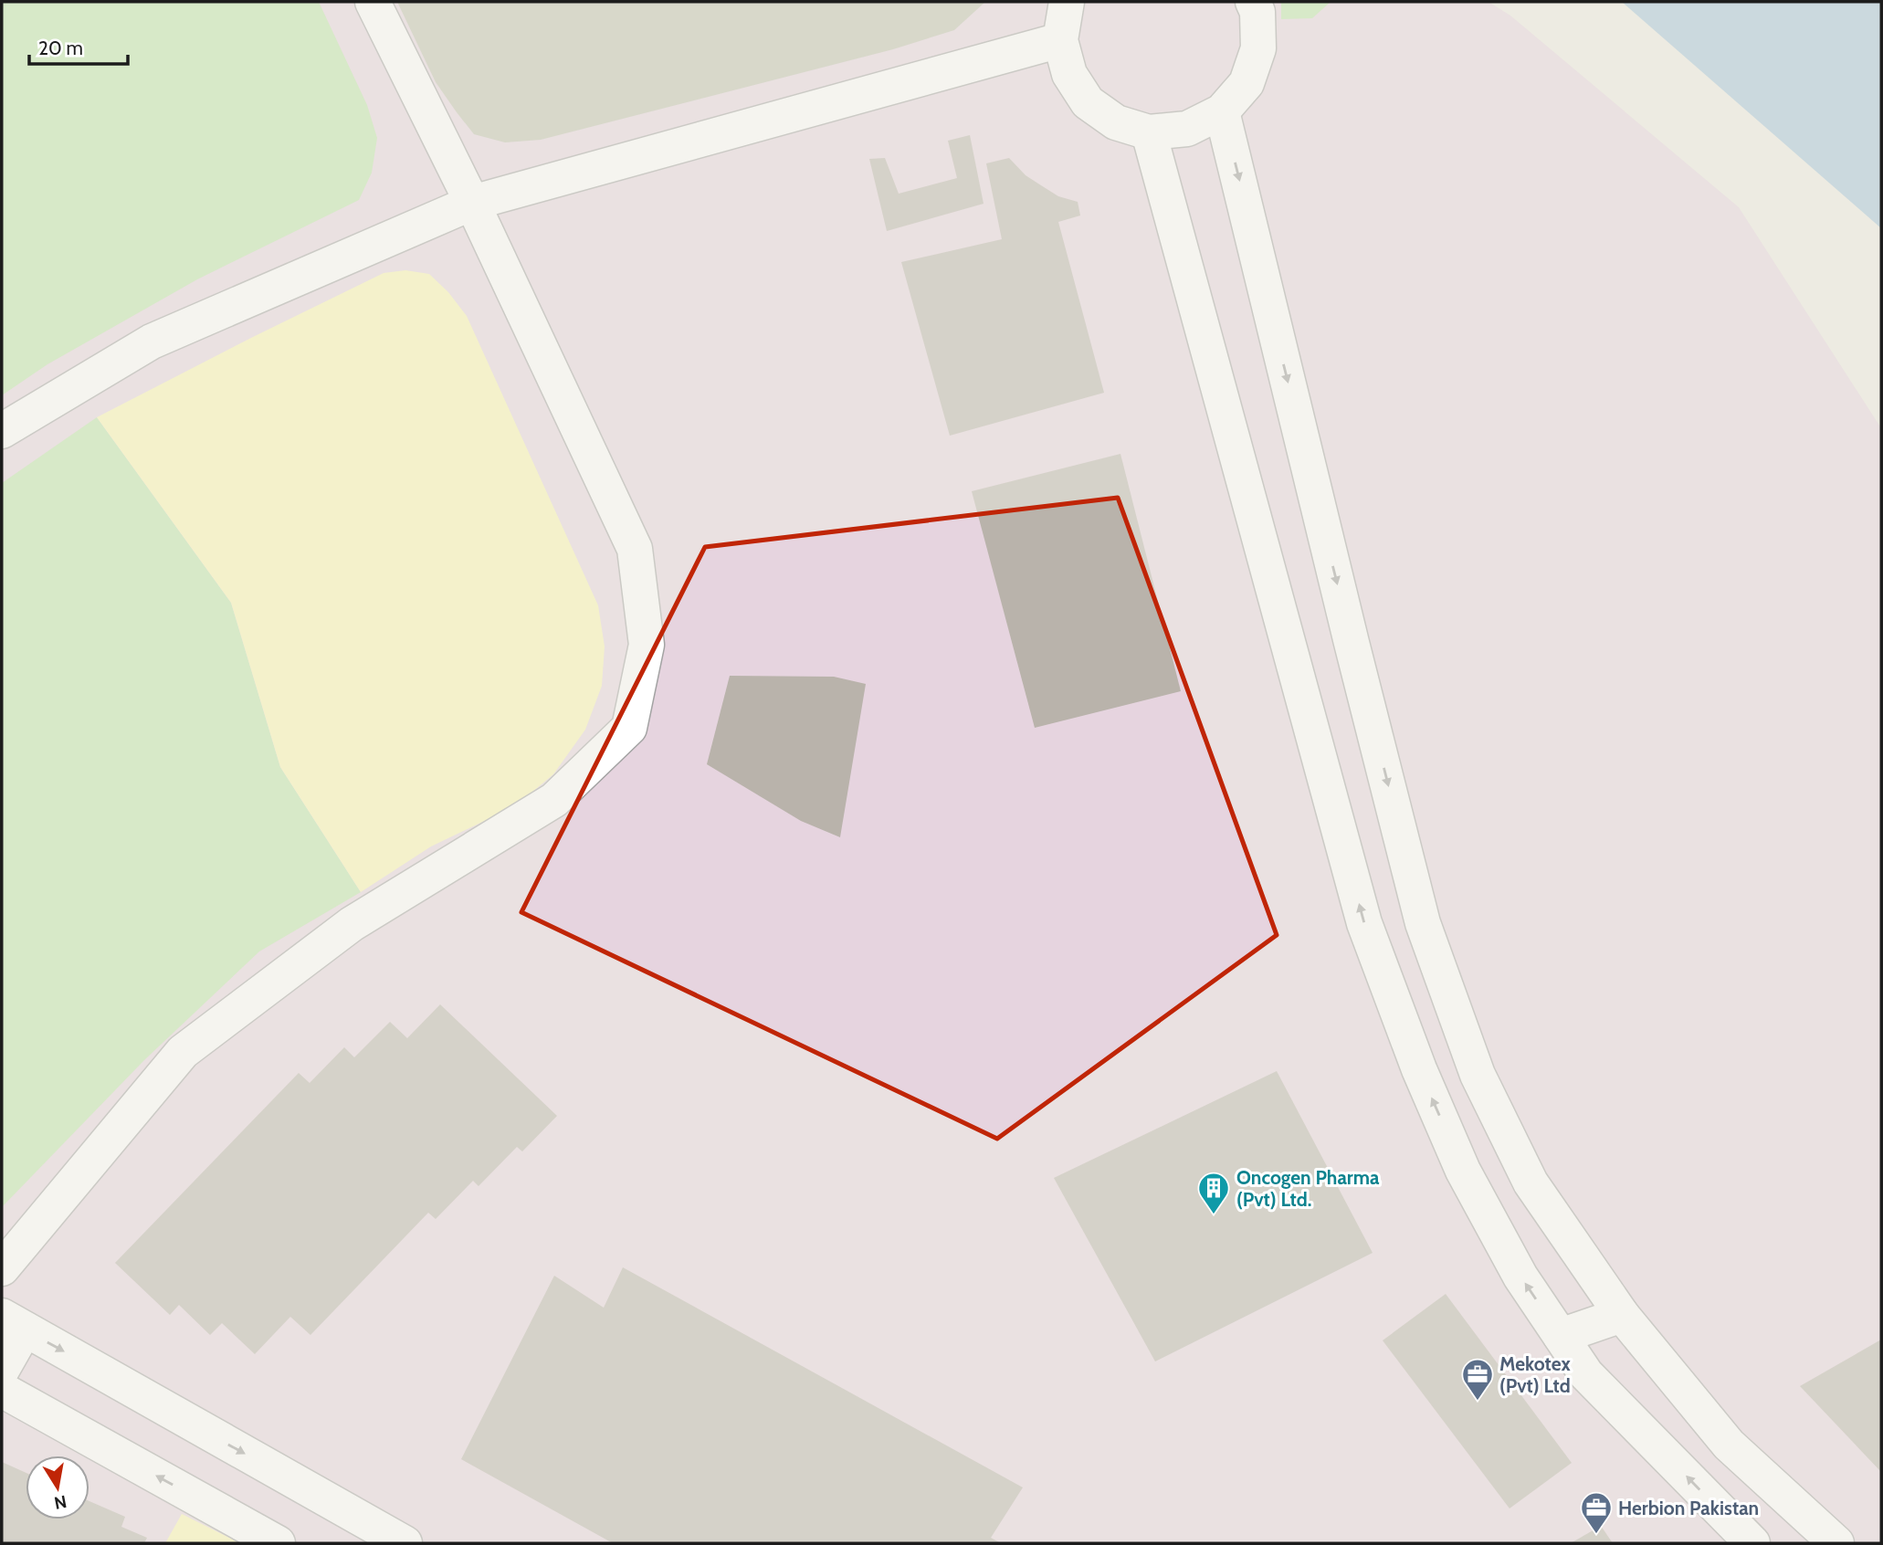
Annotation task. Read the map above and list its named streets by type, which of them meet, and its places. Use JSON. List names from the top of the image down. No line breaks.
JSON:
{"places":{"building":["Oncogen Pharma (Pvt) Ltd."],"office":["Mekotex (Pvt) Ltd","Herbion Pakistan"]},"scale_bar":"20 m","north":"bottom"}
